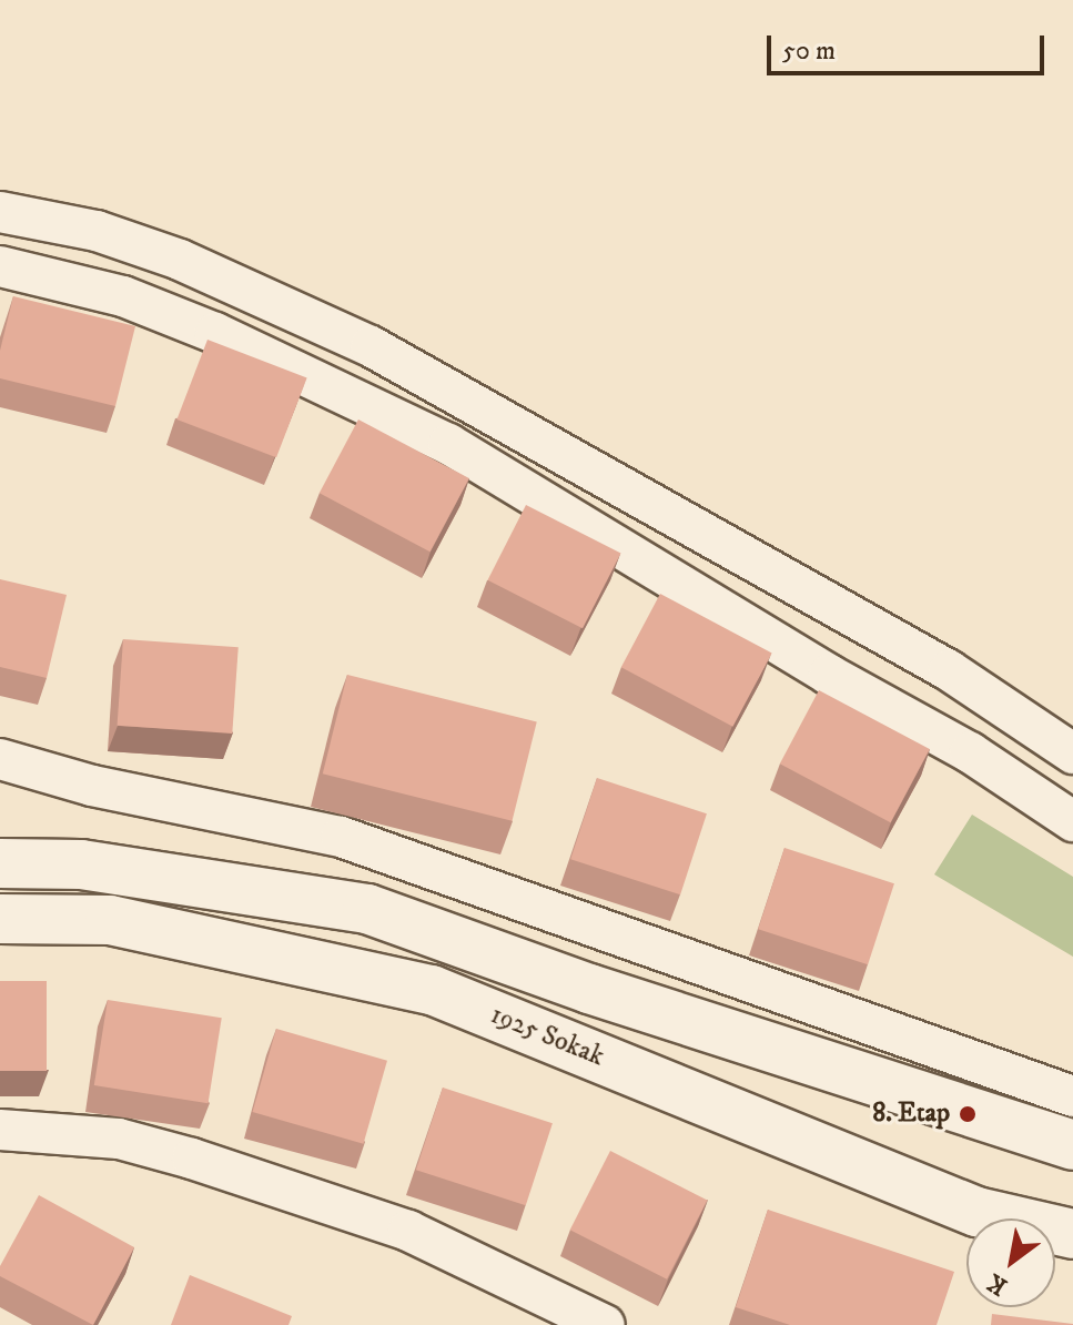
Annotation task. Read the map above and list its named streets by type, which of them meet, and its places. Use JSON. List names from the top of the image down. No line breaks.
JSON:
{"streets":{"main road":["1925 Sokak"]},"places":["8. Etap"],"scale_bar":"50 m","north":"bottom left"}
